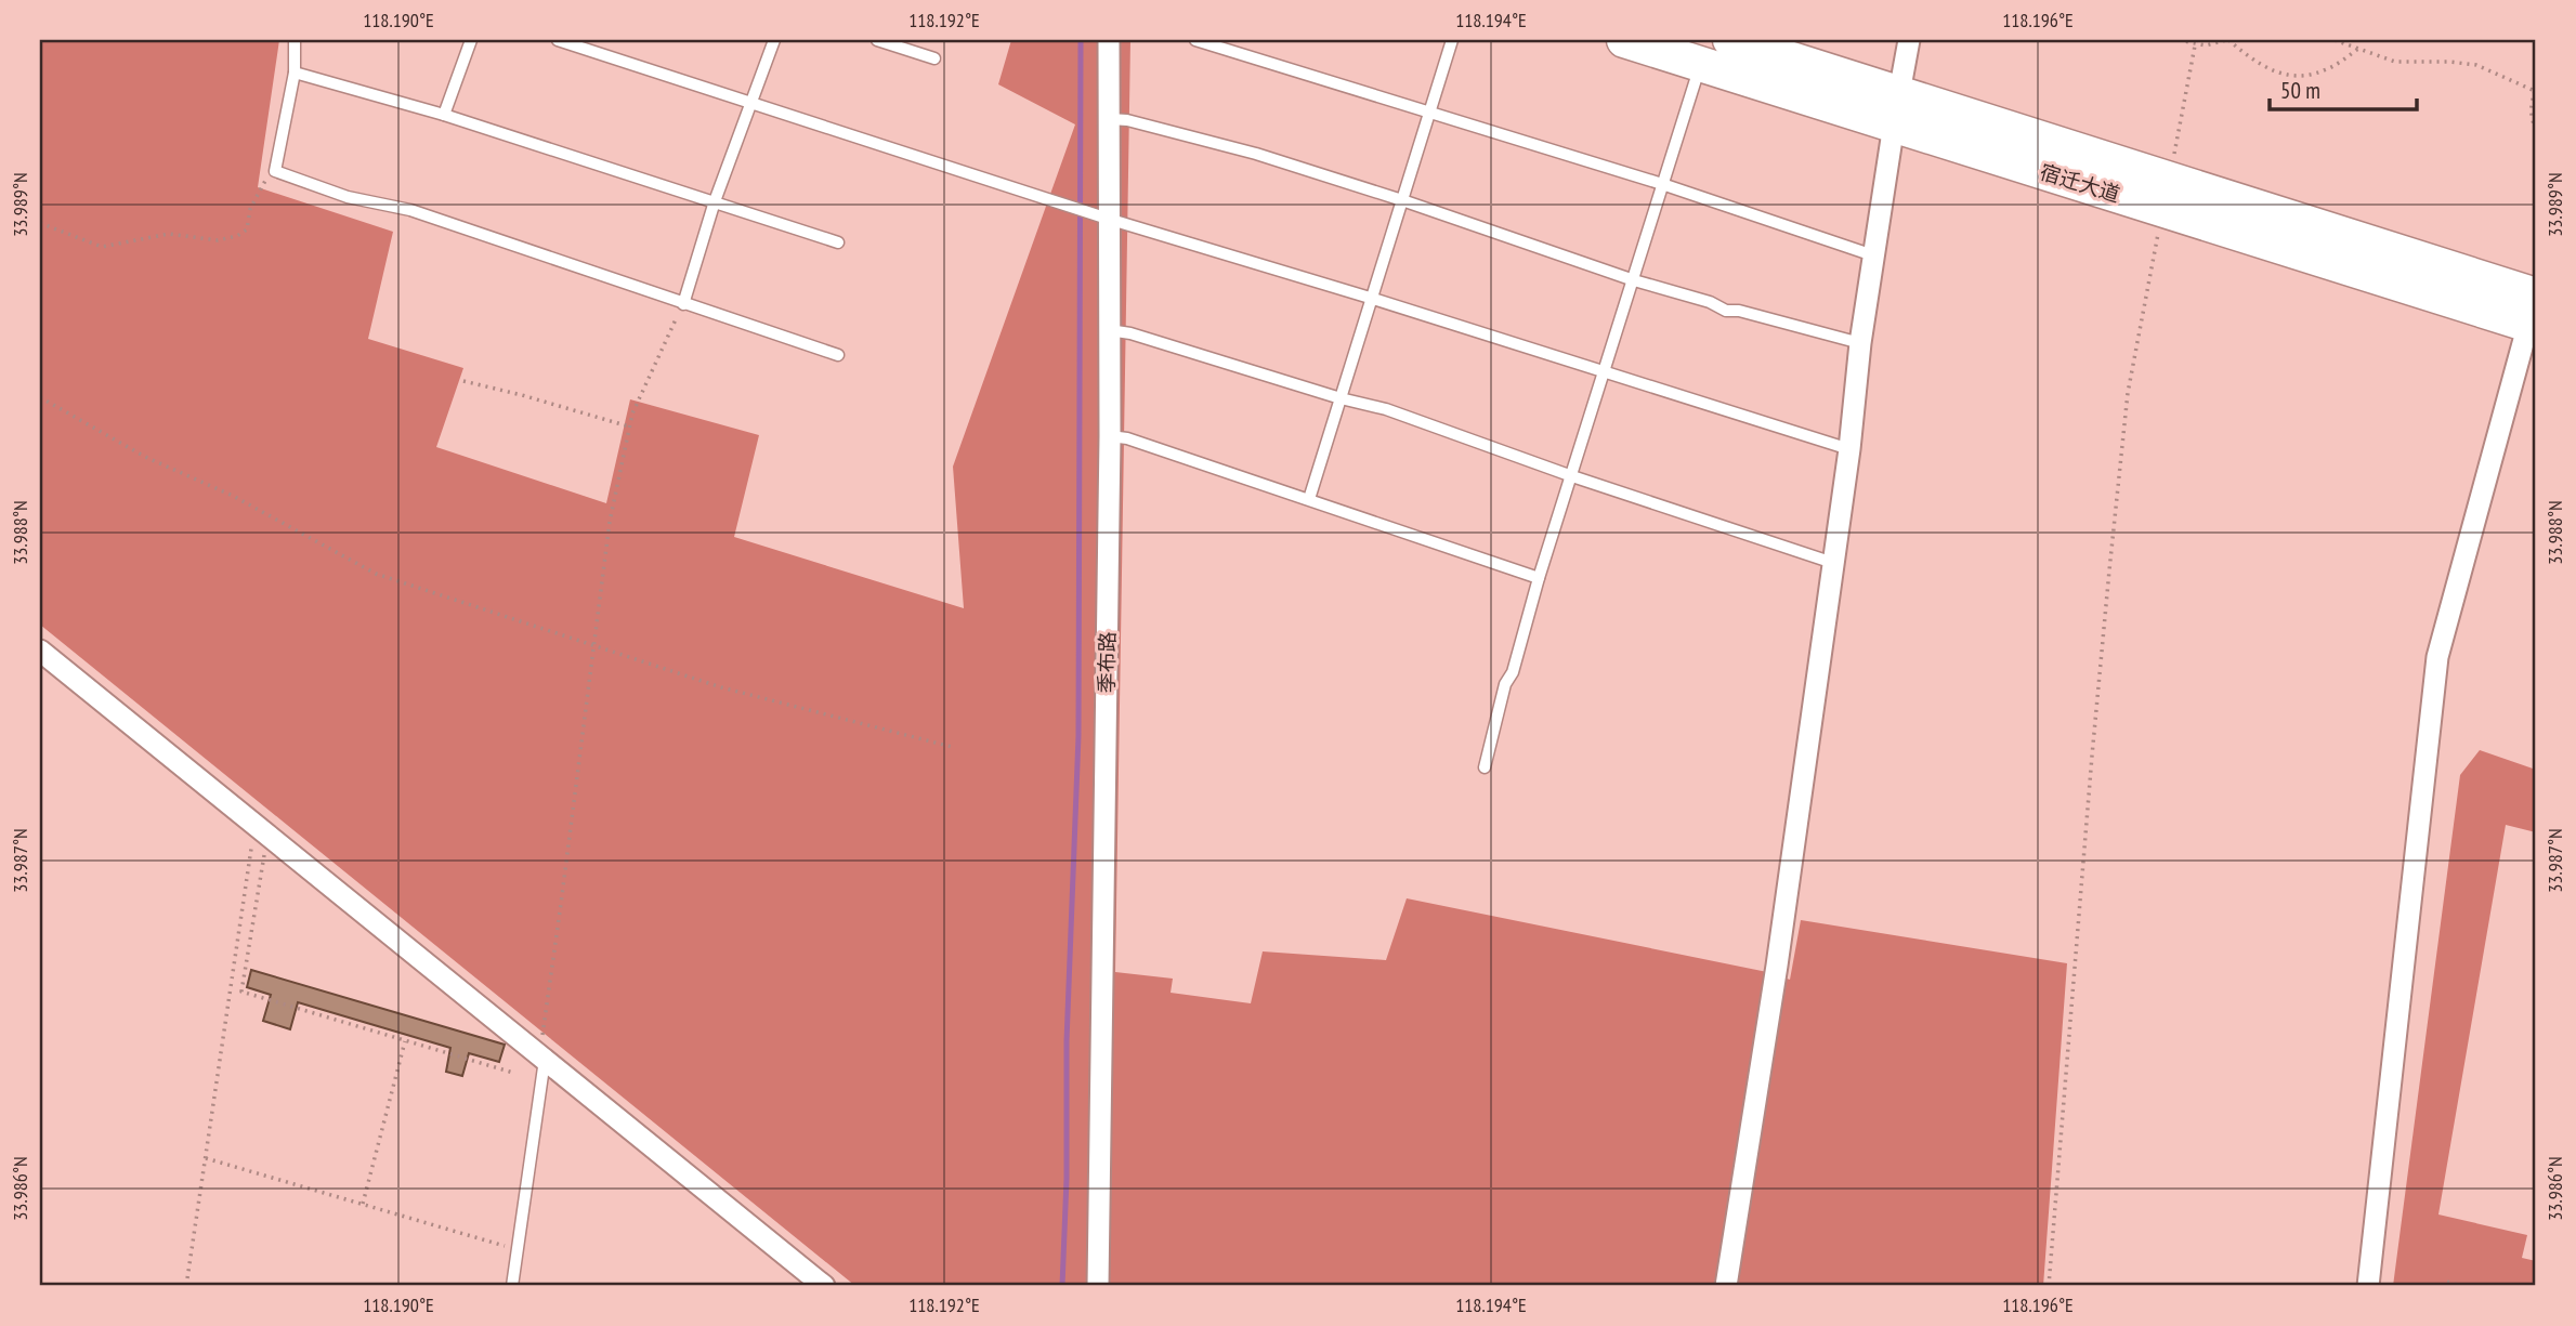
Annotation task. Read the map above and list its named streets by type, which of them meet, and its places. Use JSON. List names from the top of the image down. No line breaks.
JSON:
{"streets":{"main road":["宿迁大道"],"street":["季布路"]},"scale_bar":"50 m","coordinates":["118.190°E","118.192°E","118.194°E","118.196°E","33.989°N","33.988°N","33.987°N","33.986°N"]}
